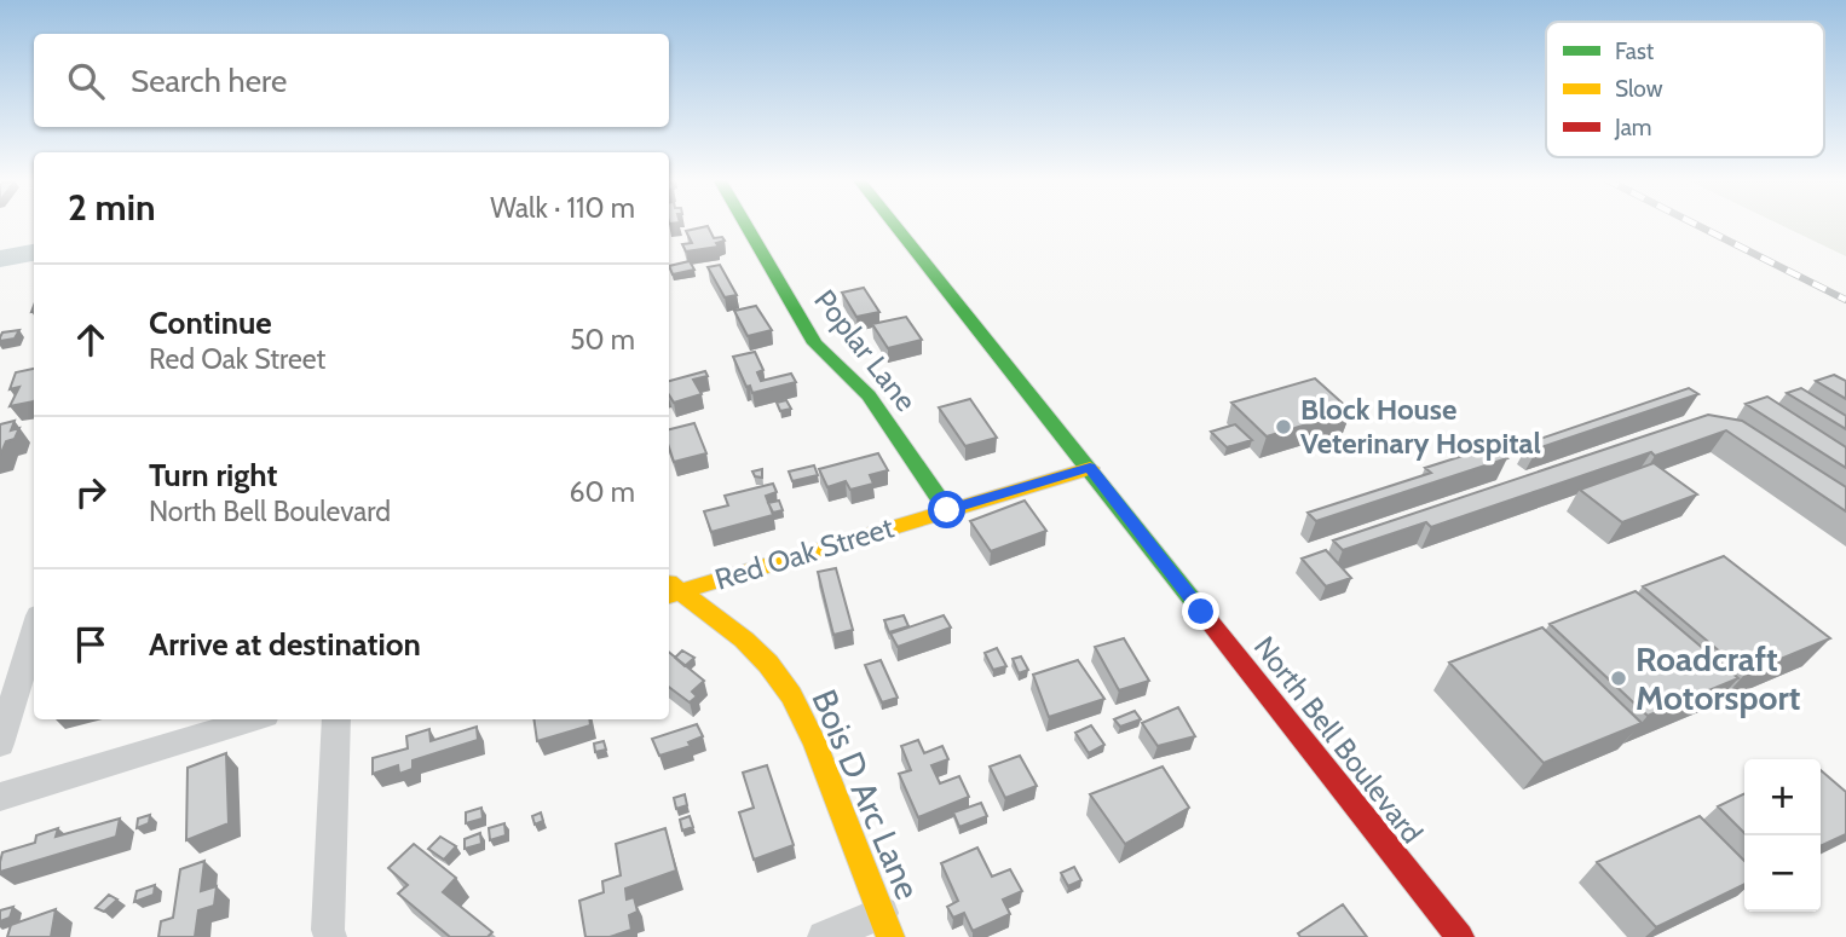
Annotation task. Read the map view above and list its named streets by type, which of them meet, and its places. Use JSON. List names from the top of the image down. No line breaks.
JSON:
{"streets":{"street":["Poplar Lane","Red Oak Street","North Bell Boulevard","Bois D Arc Lane"]},"crossings":[["Poplar Lane","Red Oak Street"],["Red Oak Street","North Bell Boulevard"],["Red Oak Street","Bois D Arc Lane"]],"places":["Block House Veterinary Hospital","Roadcraft Motorsport"],"legend":["Fast","Slow","Jam"],"page":{"search":"Search here","heading":["2 min","Walk · 110 m"],"list":[["Continue","Red Oak Street","50 m"],["Turn right","North Bell Boulevard","60 m"],"Arrive at destination"],"map_buttons":["+","−"]}}
